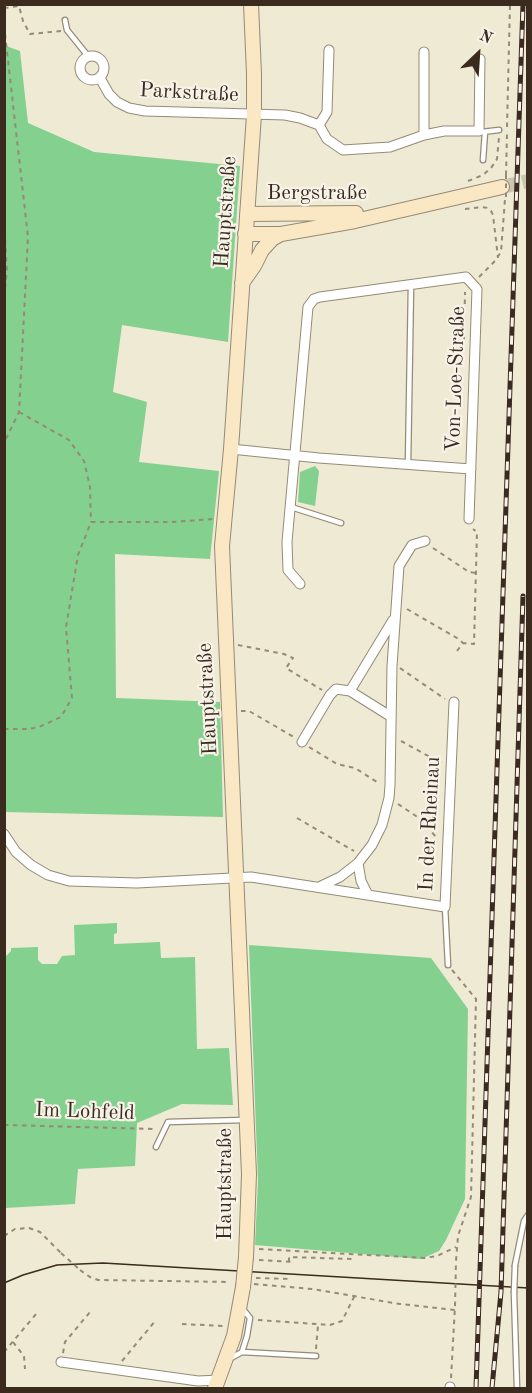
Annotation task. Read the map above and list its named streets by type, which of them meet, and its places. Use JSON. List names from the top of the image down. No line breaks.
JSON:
{"streets":{"main road":["Bergstraße","Hauptstraße"],"street":["Parkstraße","Von-Loe-Straße","In der Rheinau"],"path":["Im Lohfeld"]},"crossings":[["Parkstraße","Hauptstraße"],["Bergstraße","Hauptstraße"],["Hauptstraße","Von-Loe-Straße"],["Hauptstraße","In der Rheinau"]],"north":"top right"}
